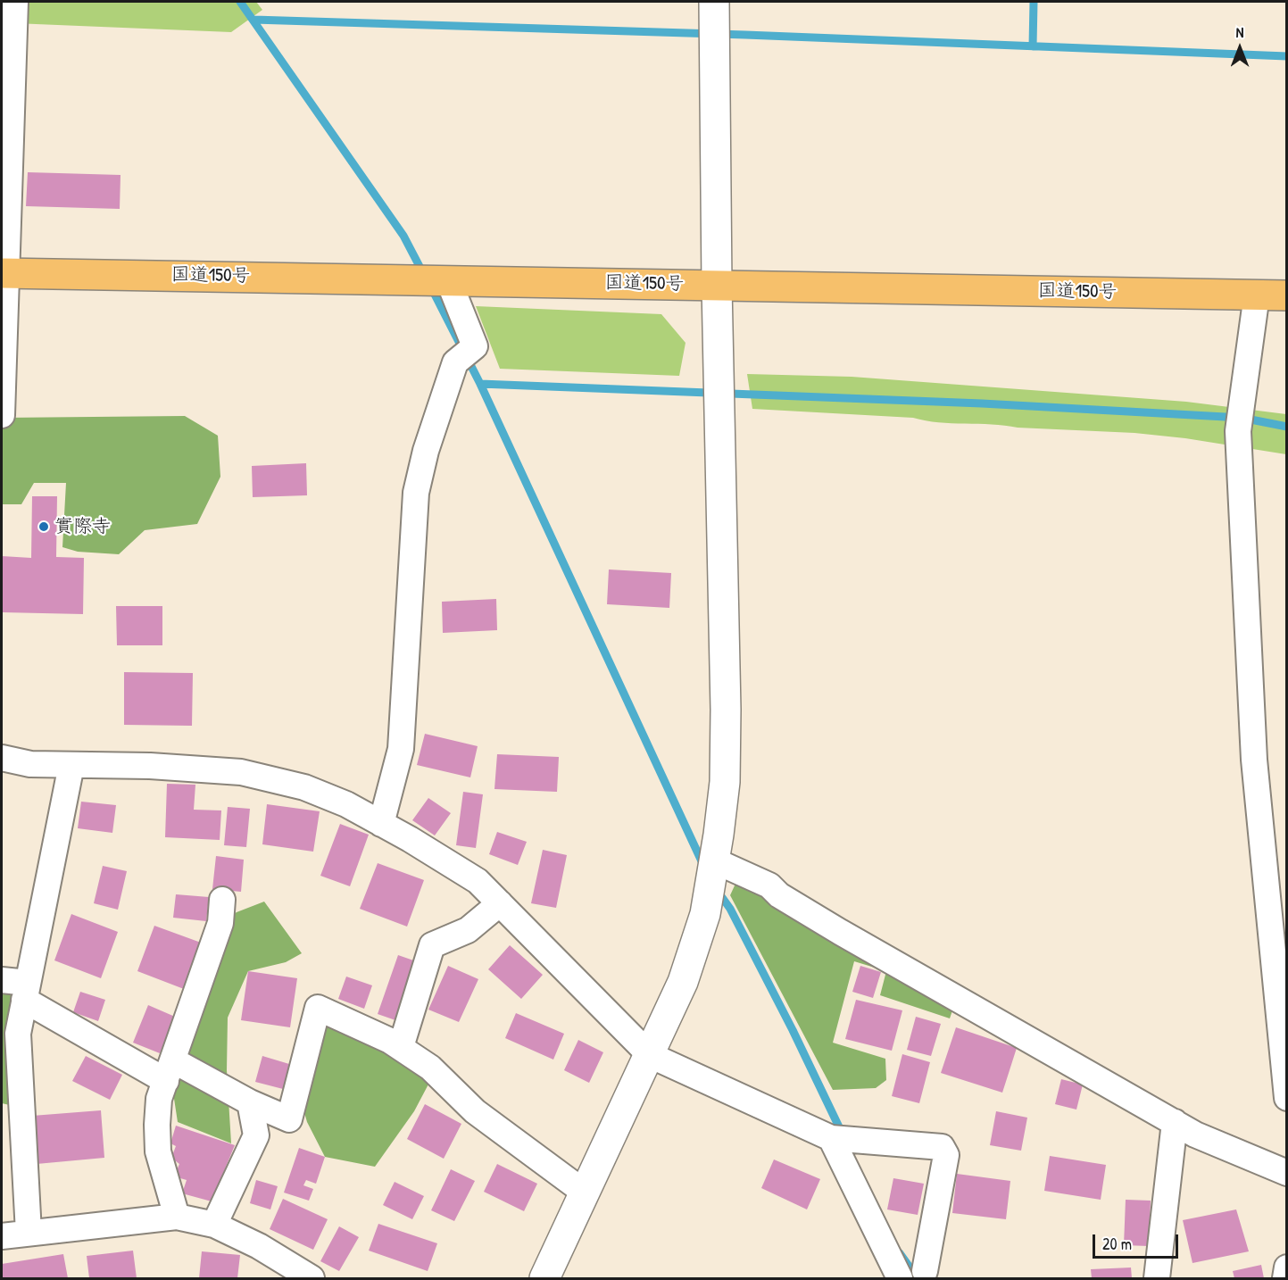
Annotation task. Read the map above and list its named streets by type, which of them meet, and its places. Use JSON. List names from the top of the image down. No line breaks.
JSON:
{"streets":{"highway":["国道150号"]},"places":["實際寺"],"scale_bar":"20 m","north":"top"}
